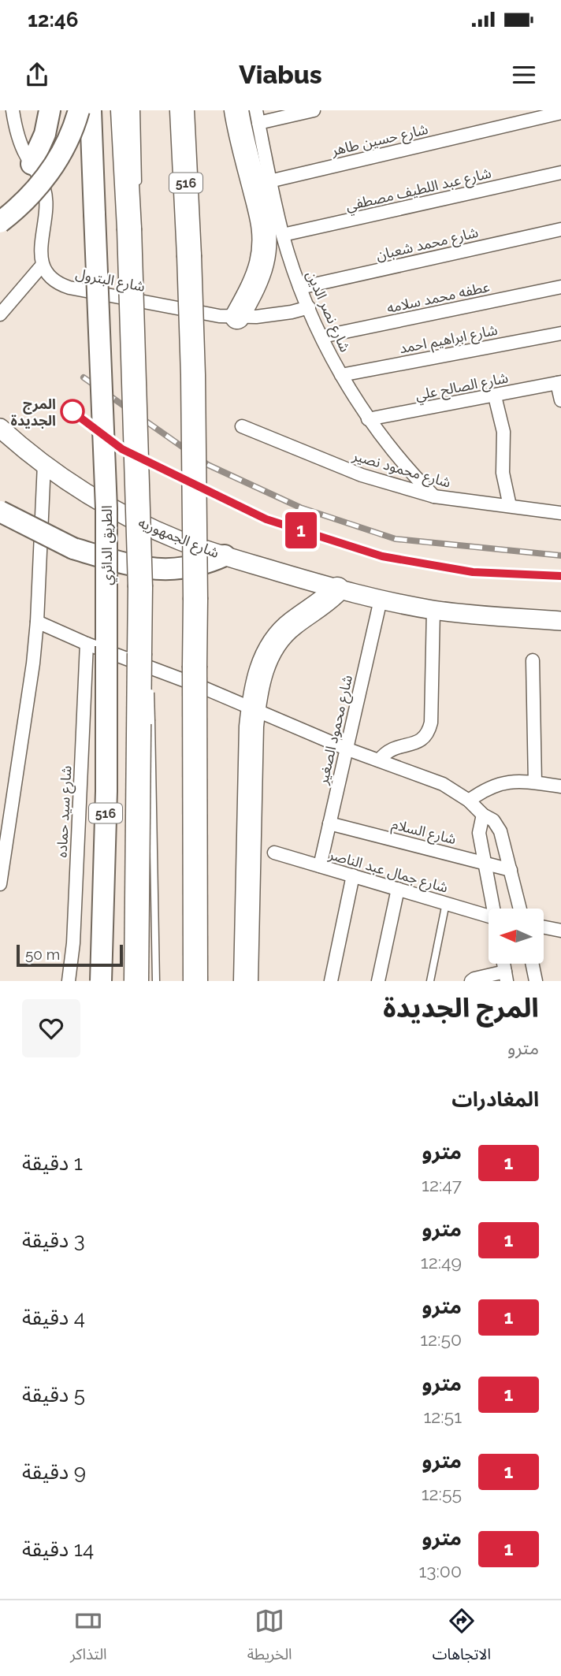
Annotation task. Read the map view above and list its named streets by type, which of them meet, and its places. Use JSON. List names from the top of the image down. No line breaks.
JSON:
{"streets":{"highway":["516","الطريق الدائري"],"main road":["شارع الجمهوريه"],"street":["شارع حسين طاهر","شارع عبد اللطيف مصطفي","شارع محمد شعبان","شارع البترول","عطفه محمد سلامه","شارع نصر الدين","شارع ابراهيم احمد","شارع الصالح علي","شارع محمود نصير","شارع محمود الصغير","شارع سيد حماده","شارع السلام","شارع جمال عبد الناصر"]},"crossings":[["شارع حسين طاهر","شارع نصر الدين"],["شارع عبد اللطيف مصطفي","شارع نصر الدين"],["شارع محمد شعبان","شارع نصر الدين"],["شارع البترول","شارع نصر الدين"],["عطفه محمد سلامه","شارع نصر الدين"],["شارع نصر الدين","شارع ابراهيم احمد"],["شارع نصر الدين","شارع الصالح علي"],["شارع نصر الدين","شارع محمود نصير"],["شارع الجمهوريه","شارع محمود الصغير"],["شارع محمود الصغير","شارع السلام"],["شارع محمود الصغير","شارع جمال عبد الناصر"]],"places":["المرج الجديدة"],"lines":["metro line 1"],"scale_bar":"50 m","north":"left","page":{"status":"12:46","header":"Viabus","on_map":"1","scale":"50 m","heading":[["المرج الجديدة","مترو"],"المغادرات"],"list":[{"mark":"1","name":"مترو","note":"12:47","value":"1 دقيقة"},{"mark":"1","name":"مترو","note":"12:49","value":"3 دقيقة"},{"mark":"1","name":"مترو","note":"12:50","value":"4 دقيقة"},{"mark":"1","name":"مترو","note":"12:51","value":"5 دقيقة"},{"mark":"1","name":"مترو","note":"12:55","value":"9 دقيقة"},{"mark":"1","name":"مترو","note":"13:00","value":"14 دقيقة"}],"tabs":["الاتجاهات","الخريطة","التذاكر"]}}
